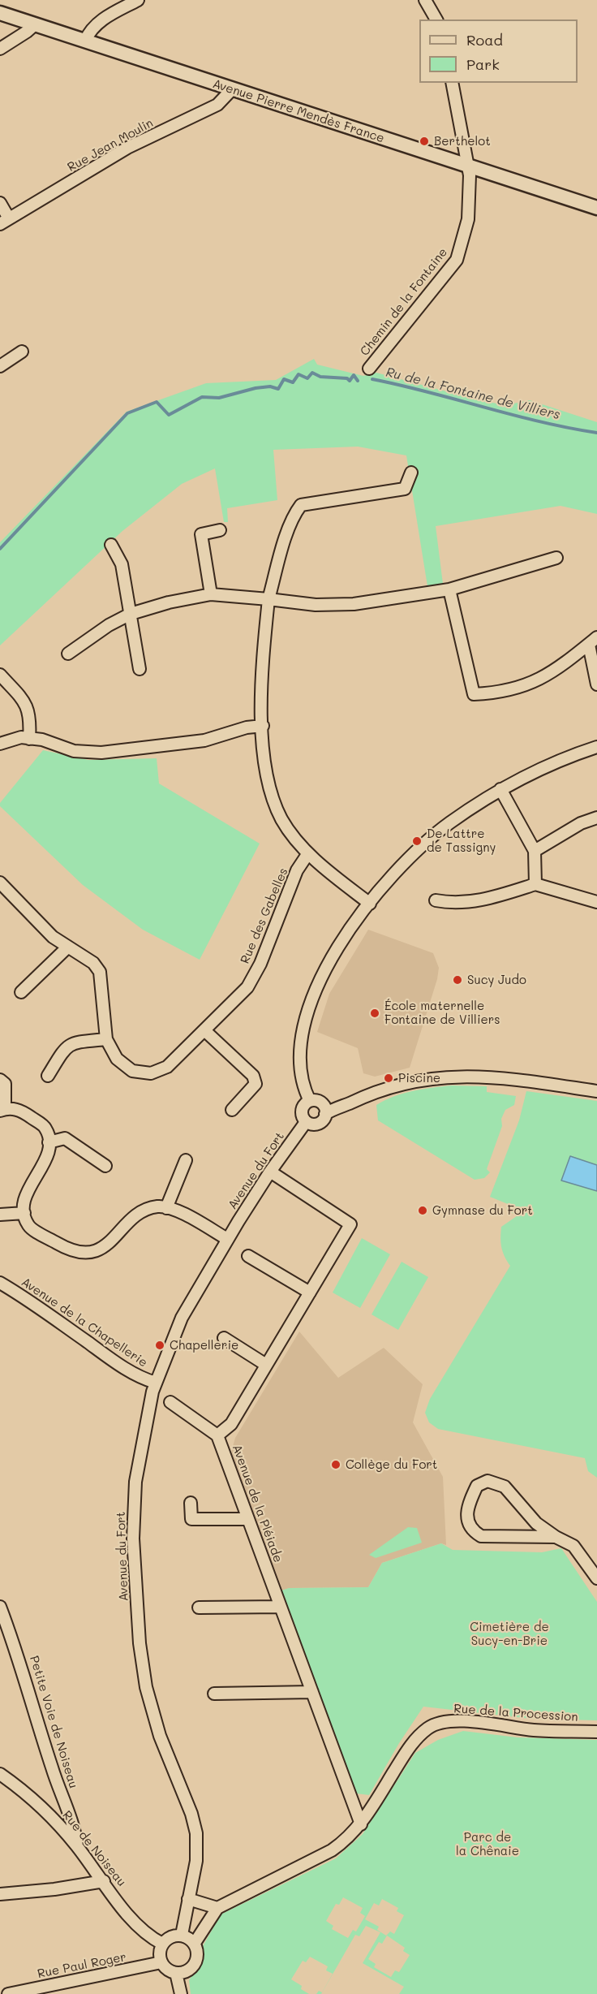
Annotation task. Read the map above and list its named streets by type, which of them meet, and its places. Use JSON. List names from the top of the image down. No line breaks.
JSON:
{"streets":{"main road":["Avenue Pierre Mendès France"],"street":["Rue Jean Moulin","Chemin de la Fontaine","Rue des Gabelles","Avenue du Fort","Avenue de la Chapellerie","Avenue de la Pléiade","Rue de la Procession","Petite Voie de Noiseau","Rue de Noiseau","Rue Paul Roger"]},"crossings":[["Avenue Pierre Mendès France","Rue Jean Moulin"],["Avenue Pierre Mendès France","Chemin de la Fontaine"],["Avenue du Fort","Avenue de la Chapellerie"],["Avenue du Fort","Avenue de la Pléiade"],["Avenue du Fort","Rue de Noiseau"],["Avenue du Fort","Rue Paul Roger"],["Avenue de la Pléiade","Rue de la Procession"],["Petite Voie de Noiseau","Rue de Noiseau"],["Rue de Noiseau","Rue Paul Roger"]],"water":["Ru de la Fontaine de Villiers"],"parks":["Cimetière de Sucy-en-Brie","Parc de la Chênaie"],"places":["Berthelot","De Lattre de Tassigny","Sucy Judo","École maternelle Fontaine de Villiers","Piscine","Gymnase du Fort","Chapellerie","Collège du Fort"],"legend":["Road","Park"]}
